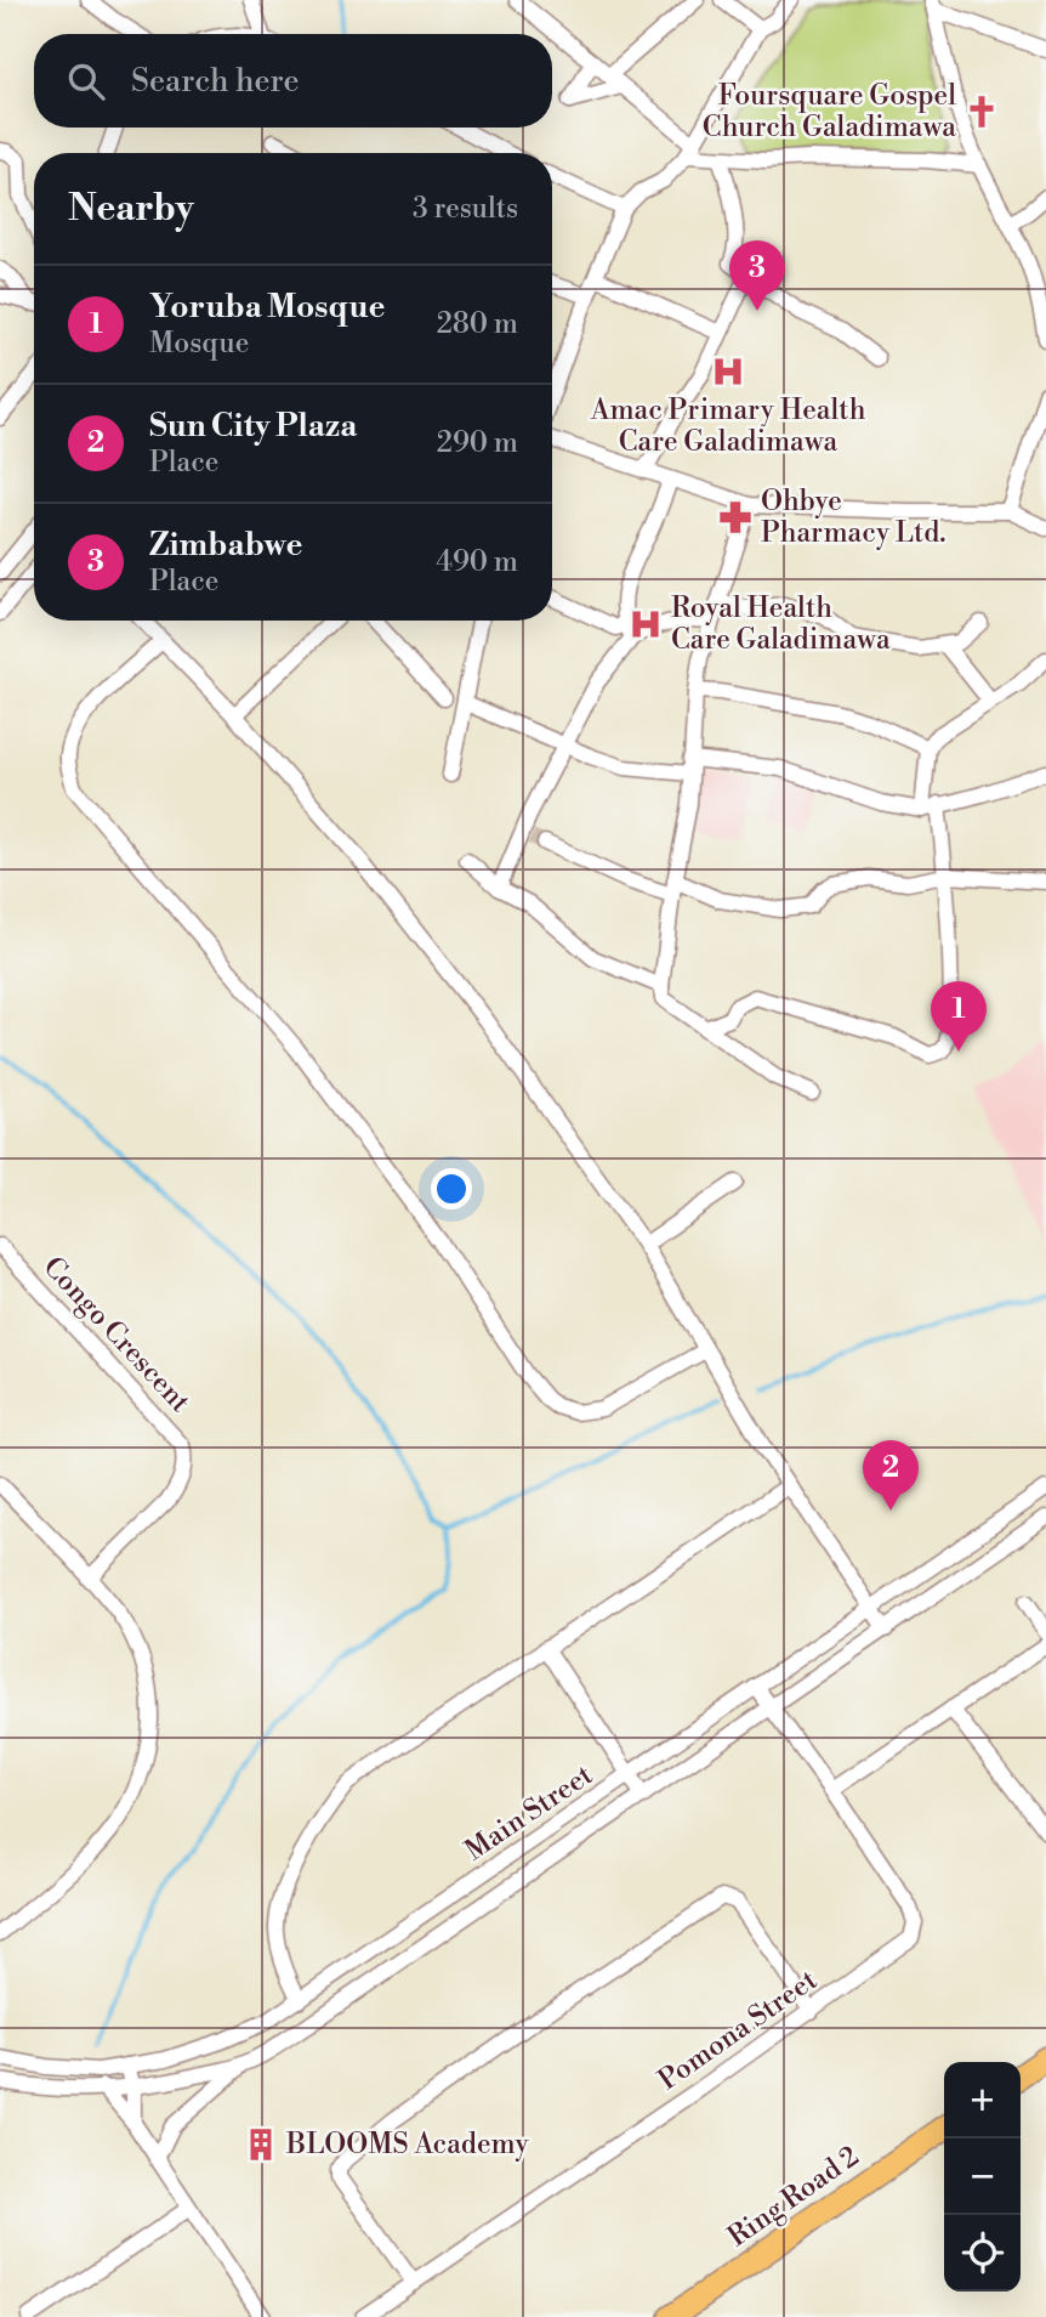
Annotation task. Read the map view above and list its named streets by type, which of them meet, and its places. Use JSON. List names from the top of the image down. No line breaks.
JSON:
{"streets":{"main road":["Ring Road 2"],"street":["Congo Crescent","Main Street","Pomona Street"]},"crossings":[["Main Street","Pomona Street"]],"places":{"church":["Foursquare Gospel Church Galadimawa"],"hospital":["Amac Primary Health Care Galadimawa","Royal Health Care Galadimawa"],"pharmacy":["Ohbye Pharmacy Ltd."],"building":["BLOOMS Academy"]},"page":{"search":"Search here","heading":["Nearby","3 results"],"pins":["3","1","2"],"list":[{"mark":"1","name":"Yoruba Mosque","note":"Mosque","value":"280 m"},{"mark":"2","name":"Sun City Plaza","note":"Place","value":"290 m"},{"mark":"3","name":"Zimbabwe","note":"Place","value":"490 m"}],"map_buttons":["+","−"]}}
